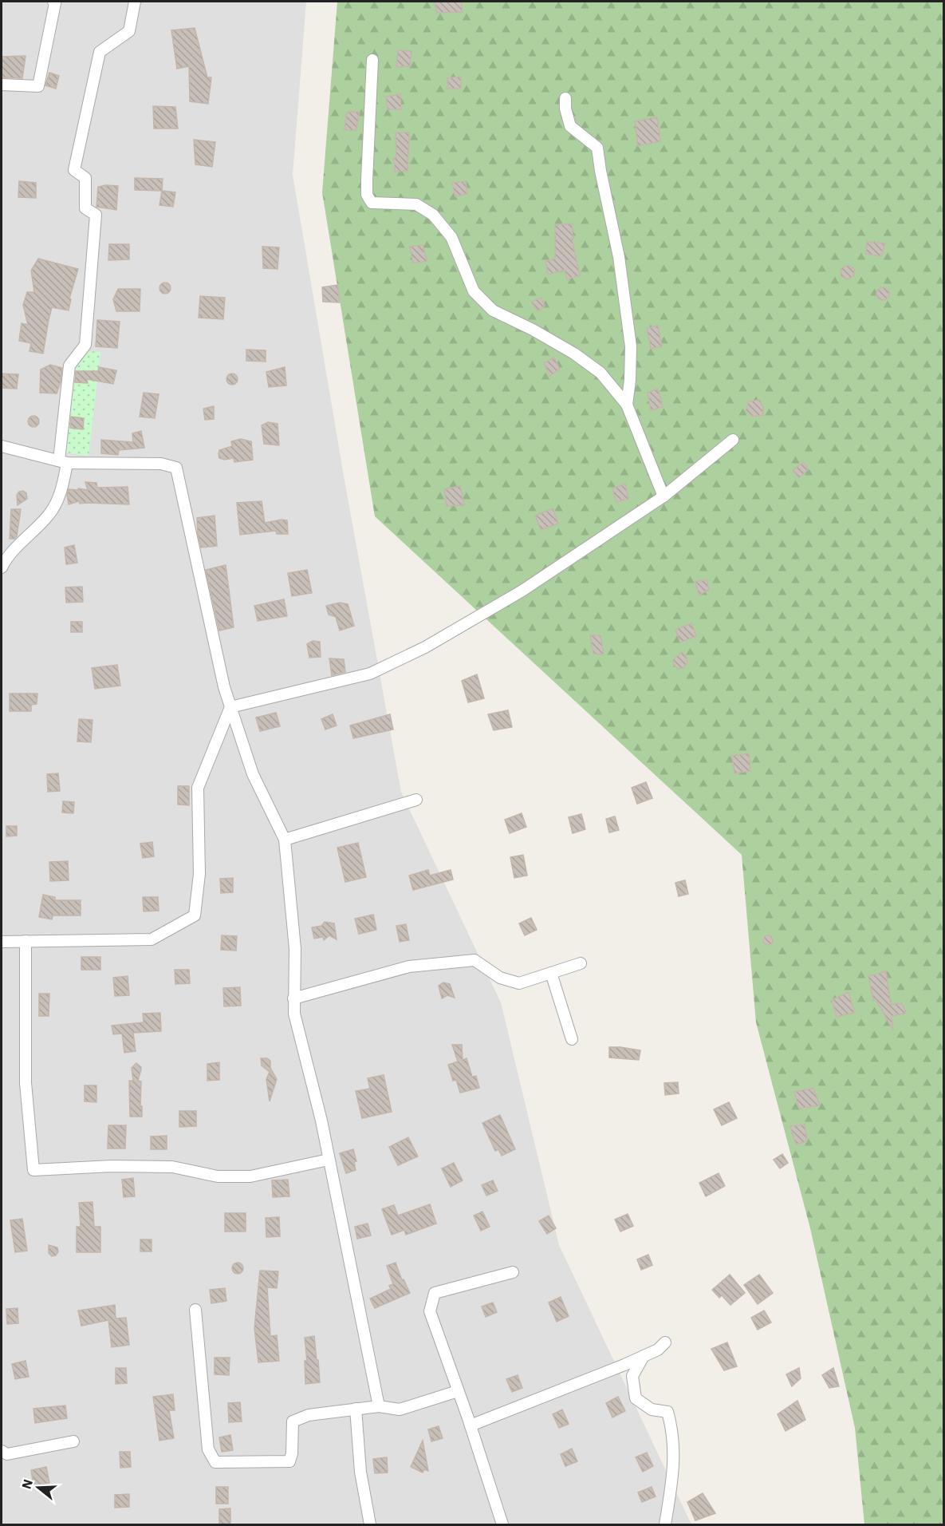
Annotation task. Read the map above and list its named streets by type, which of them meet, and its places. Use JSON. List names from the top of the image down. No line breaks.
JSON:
{"north":"left"}
